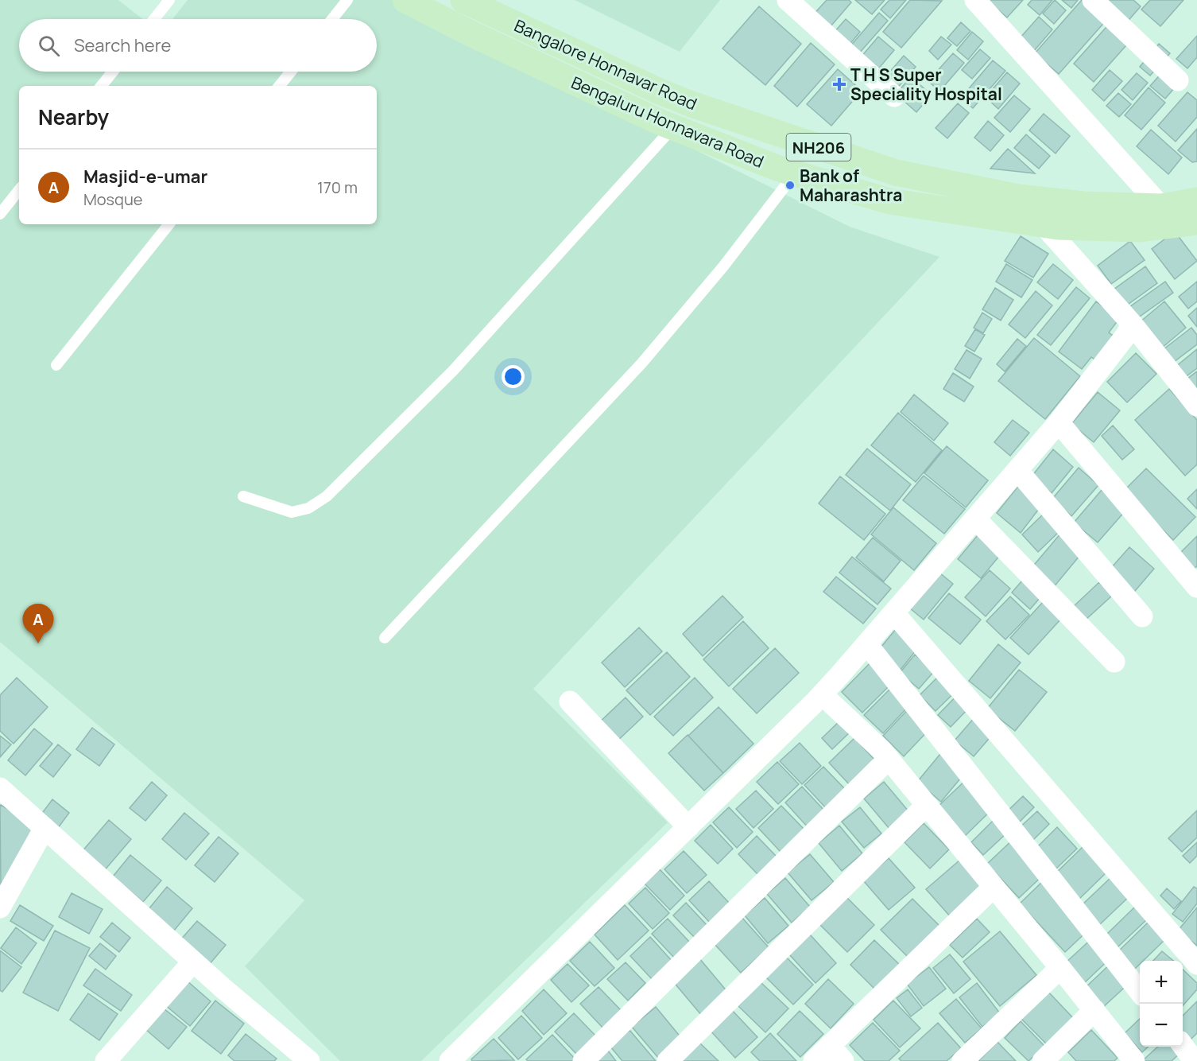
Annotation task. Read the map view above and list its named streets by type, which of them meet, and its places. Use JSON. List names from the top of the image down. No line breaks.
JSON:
{"streets":{"main road":["Bangalore Honnavar Road","Bengaluru Honnavara Road","NH206"]},"crossings":[["Bangalore Honnavar Road","Bengaluru Honnavara Road"]],"places":{"health":["T H S Super Speciality Hospital"],"other":["Bank of Maharashtra"]},"page":{"search":"Search here","heading":"Nearby","list":[{"mark":"A","name":"Masjid-e-umar","note":"Mosque","value":"170 m"}],"pins":"A","map_buttons":["+","−"]}}
